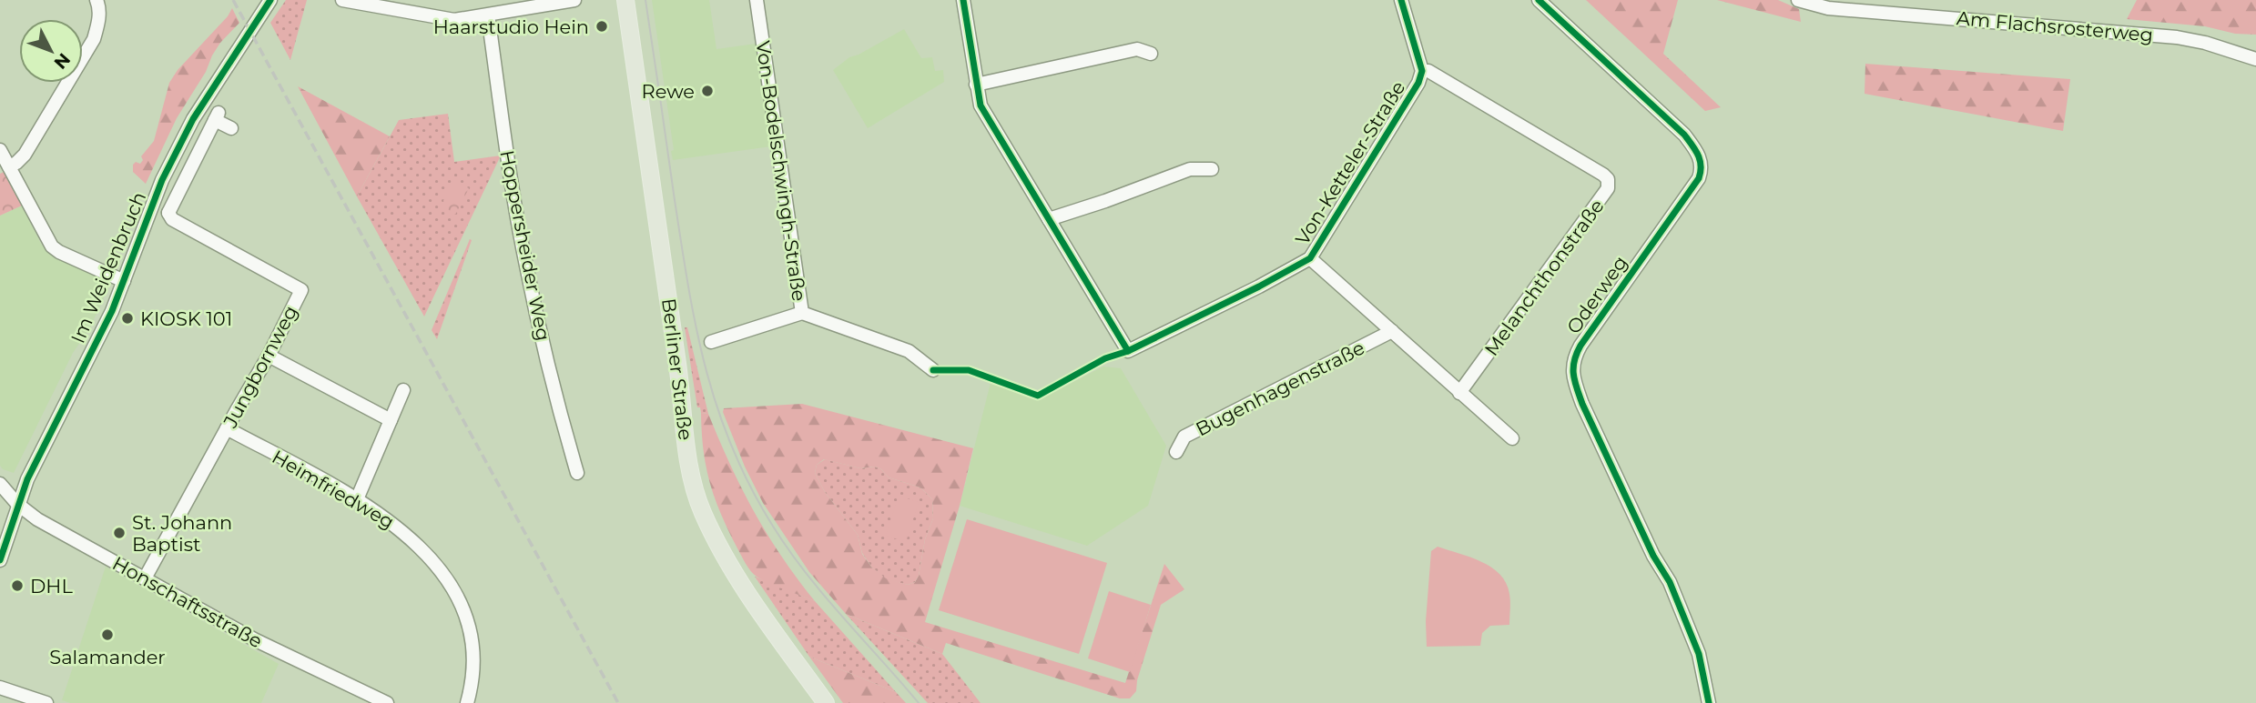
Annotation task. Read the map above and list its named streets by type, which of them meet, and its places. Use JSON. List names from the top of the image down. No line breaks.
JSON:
{"streets":{"main road":["Berliner Straße"],"street":["Am Flachsrosterweg","Von-Ketteler-Straße","Von-Bodelschwingh-Straße","Hoppersheider Weg","Im Weidenbruch","Melanchthonstraße","Oderweg","Jungbornweg","Bugenhagenstraße","Heimfriedweg","Honschaftsstraße"]},"crossings":[["Von-Ketteler-Straße","Melanchthonstraße"],["Im Weidenbruch","Jungbornweg"],["Im Weidenbruch","Honschaftsstraße"],["Jungbornweg","Heimfriedweg"],["Jungbornweg","Honschaftsstraße"]],"places":["Haarstudio Hein","Rewe","KIOSK 101","St. Johann Baptist","DHL","Salamander"],"north":"bottom right"}
